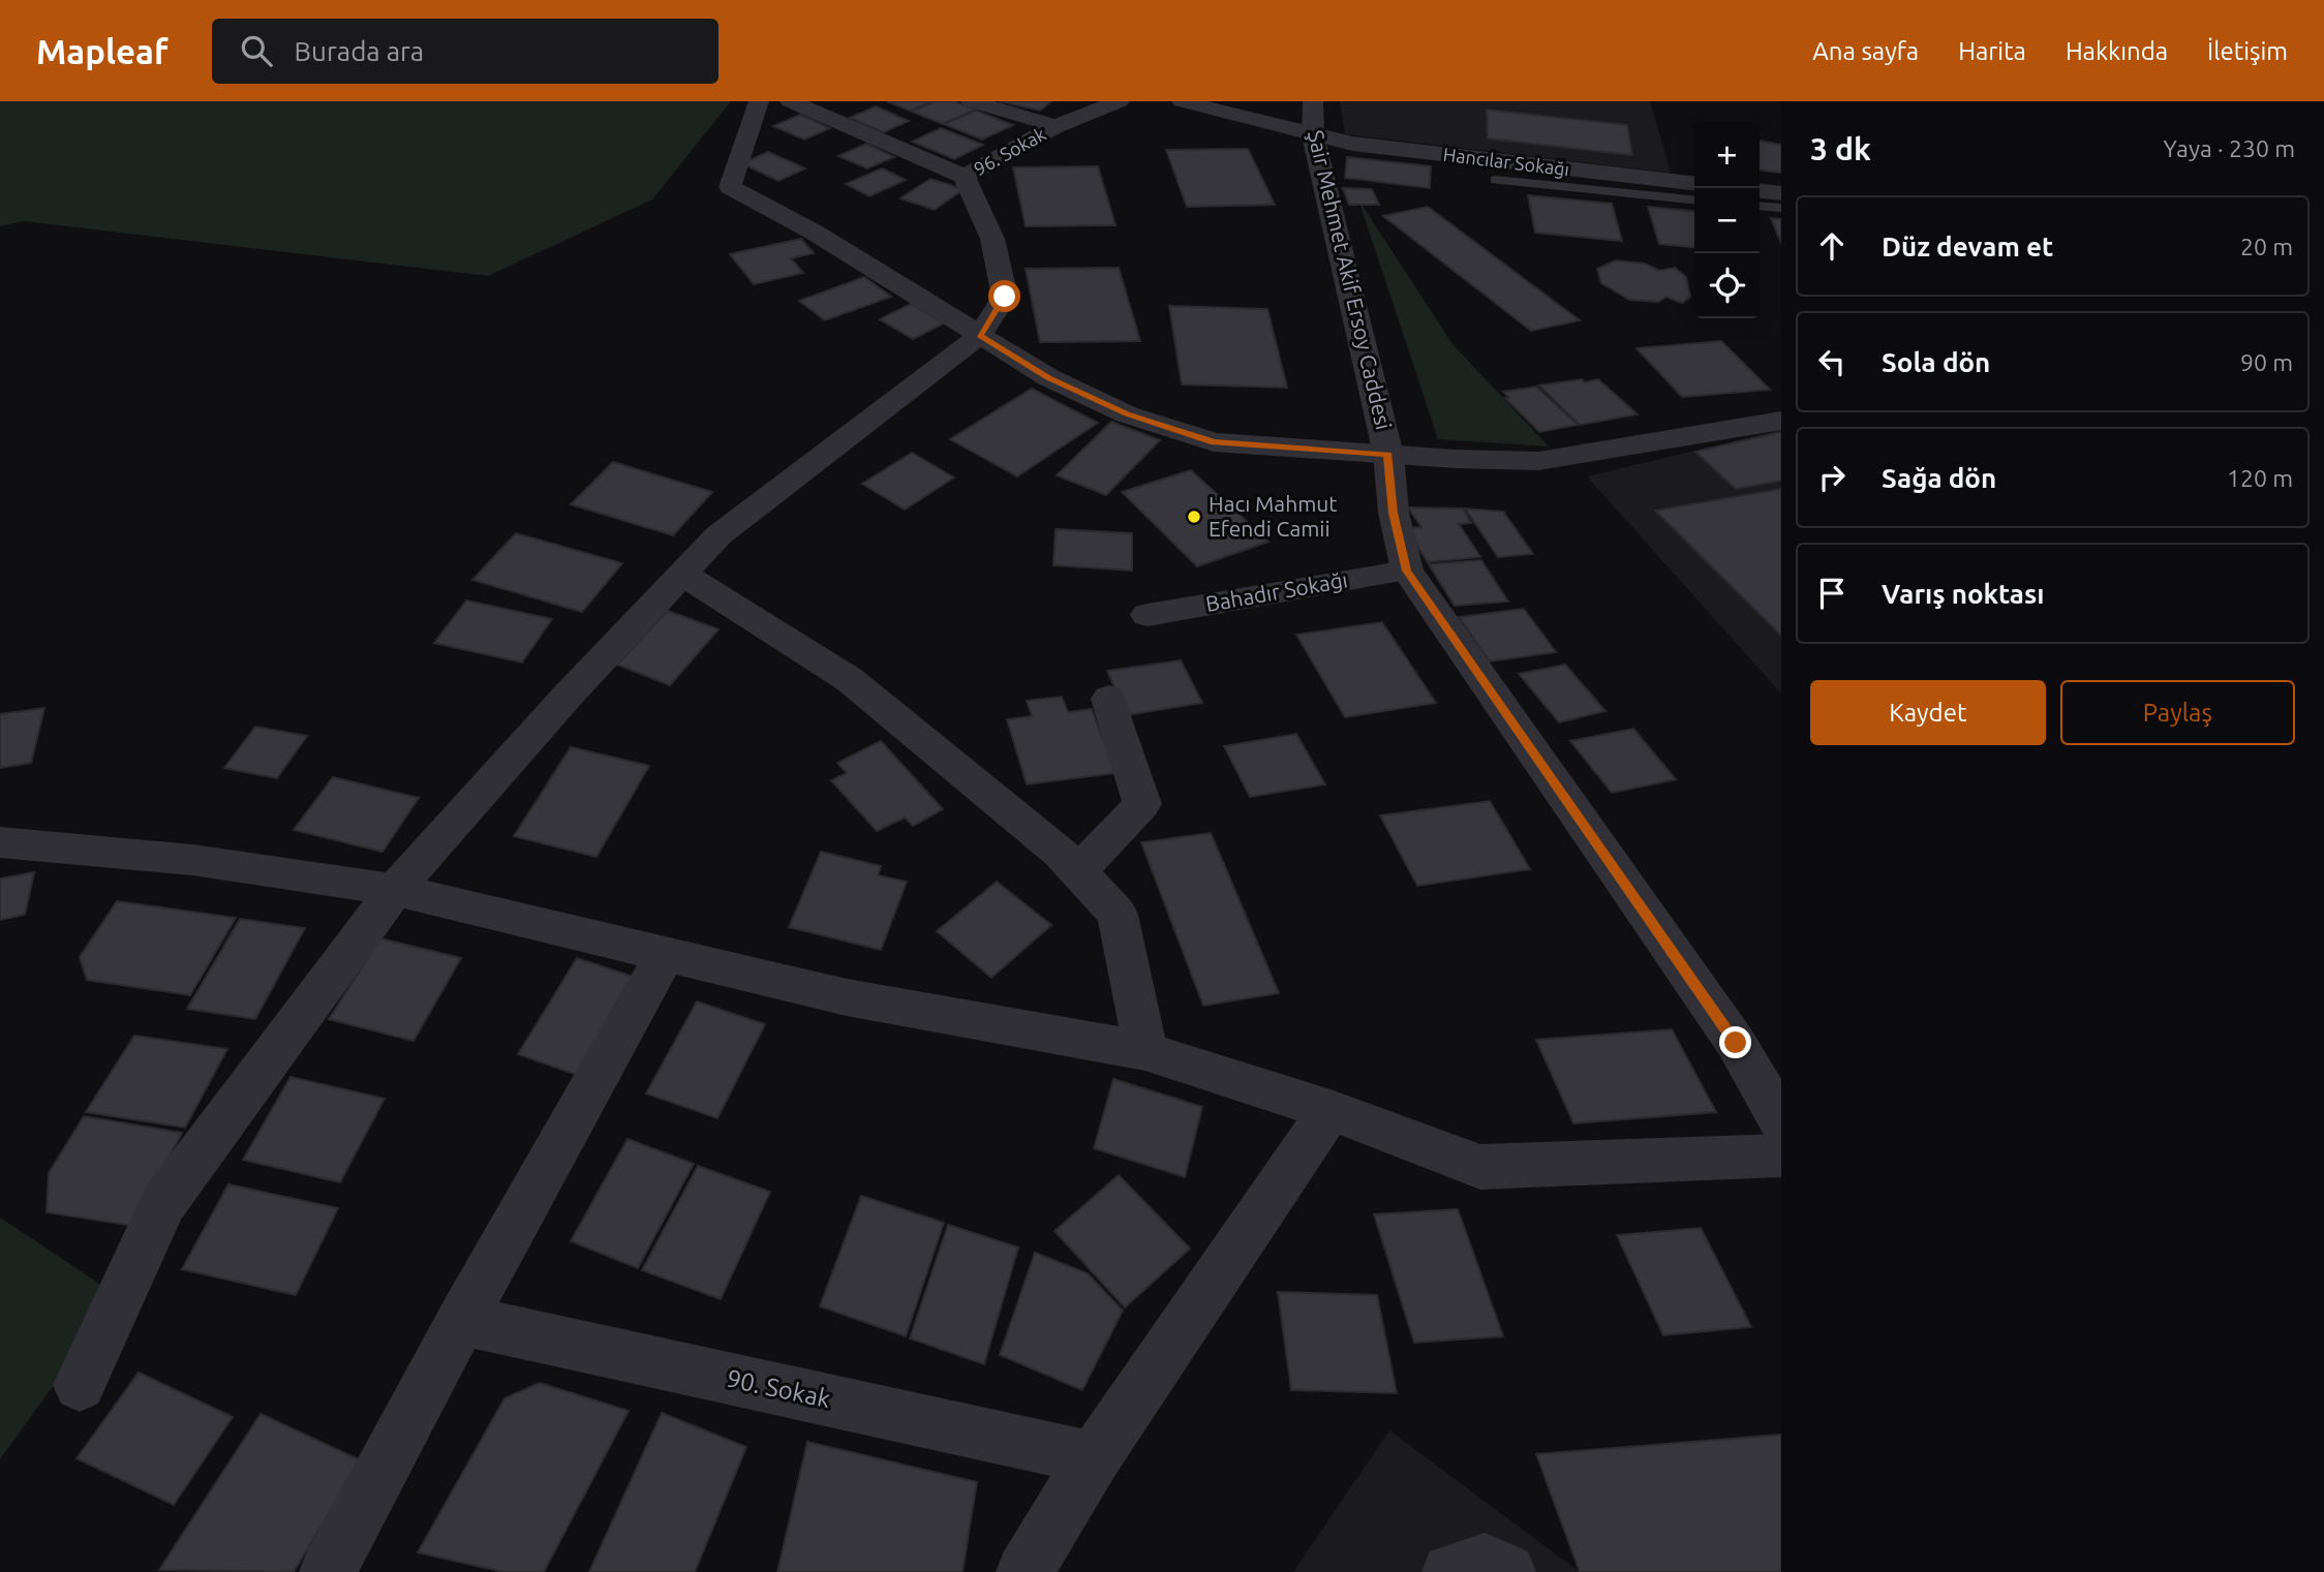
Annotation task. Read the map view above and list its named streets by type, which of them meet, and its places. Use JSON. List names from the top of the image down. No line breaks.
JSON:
{"streets":{"street":["96. Sokak","Hancılar Sokağı","Şair Mehmet Akif Ersoy Caddesi","Bahadır Sokağı","90. Sokak"]},"crossings":[["Hancılar Sokağı","Şair Mehmet Akif Ersoy Caddesi"],["Şair Mehmet Akif Ersoy Caddesi","Bahadır Sokağı"]],"places":["Hacı Mahmut Efendi Camii"],"page":{"header":"Mapleaf","search":"Burada ara","nav":["Ana sayfa","Harita","Hakkında","İletişim"],"heading":["3 dk","Yaya · 230 m"],"map_buttons":["+","−"],"list":[["Düz devam et","20 m"],["Sola dön","90 m"],["Sağa dön","120 m"],"Varış noktası"],"buttons":["Kaydet","Paylaş"]}}
